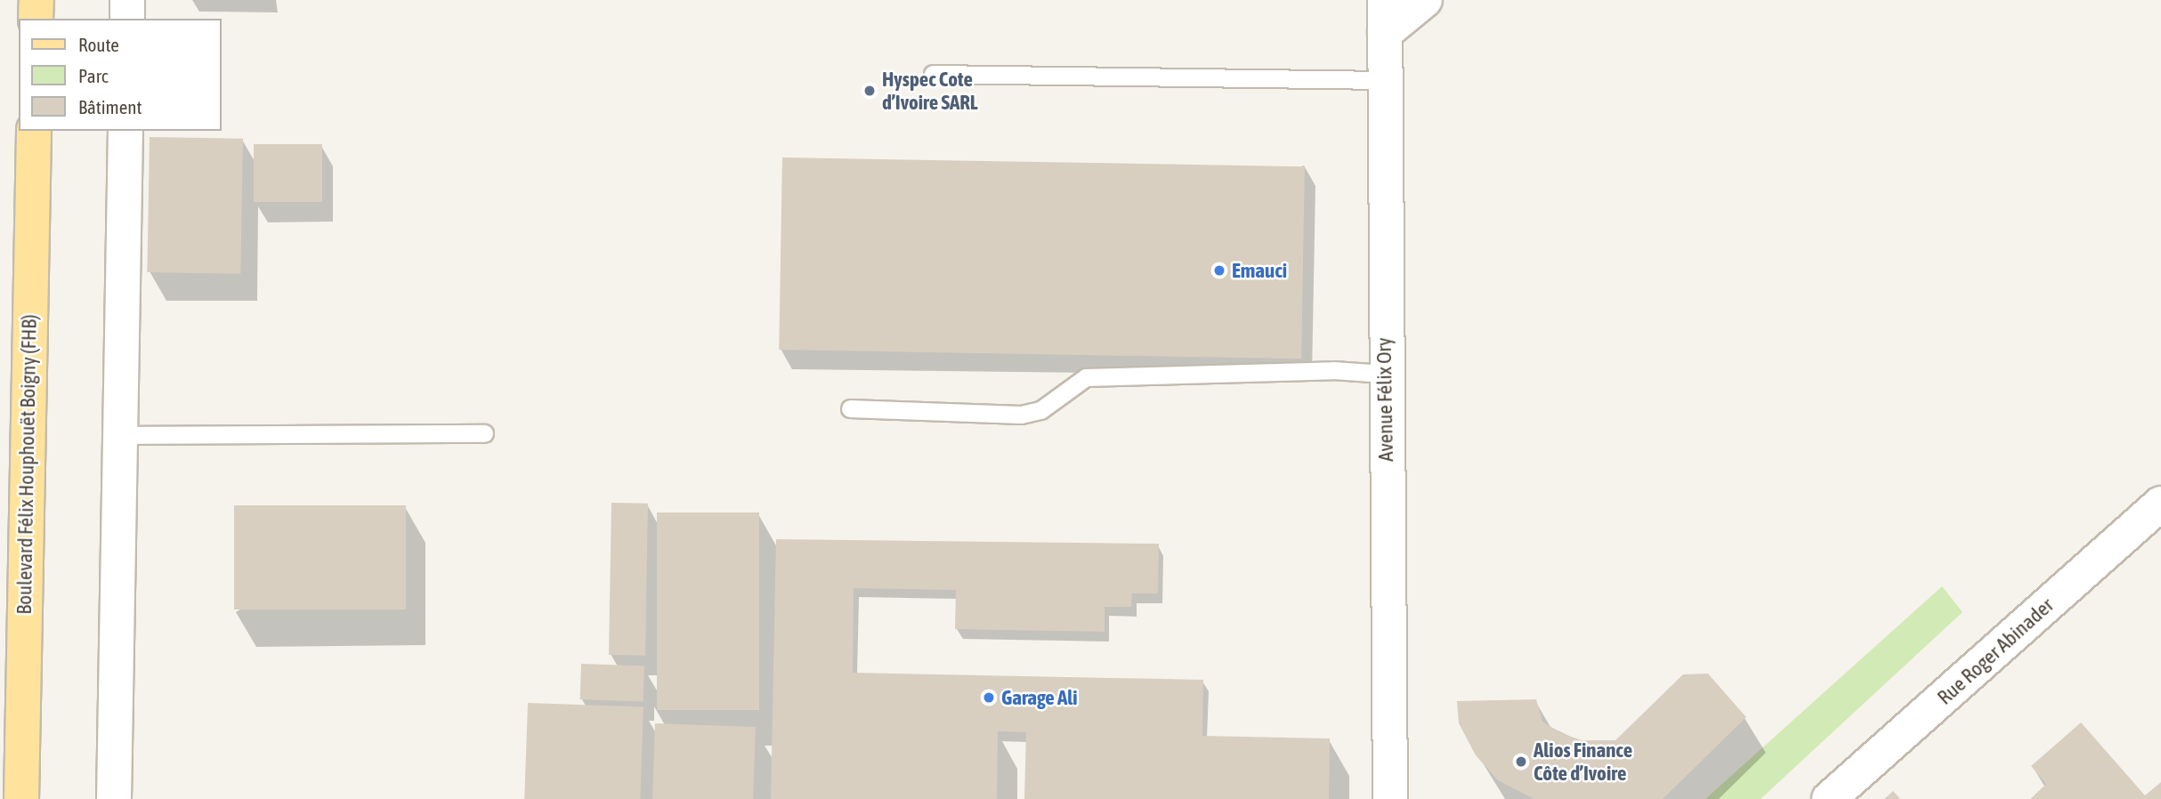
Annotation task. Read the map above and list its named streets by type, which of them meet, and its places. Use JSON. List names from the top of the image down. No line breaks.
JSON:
{"streets":{"main road":["Boulevard Félix Houphouët Boigny (FHB)"],"street":["Avenue Félix Ory","Rue Roger Abinader"]},"places":["Hyspec Cote d’Ivoire SARL","Emauci","Garage Ali","Alios Finance Côte d’Ivoire"],"legend":["Route","Parc","Bâtiment"]}
